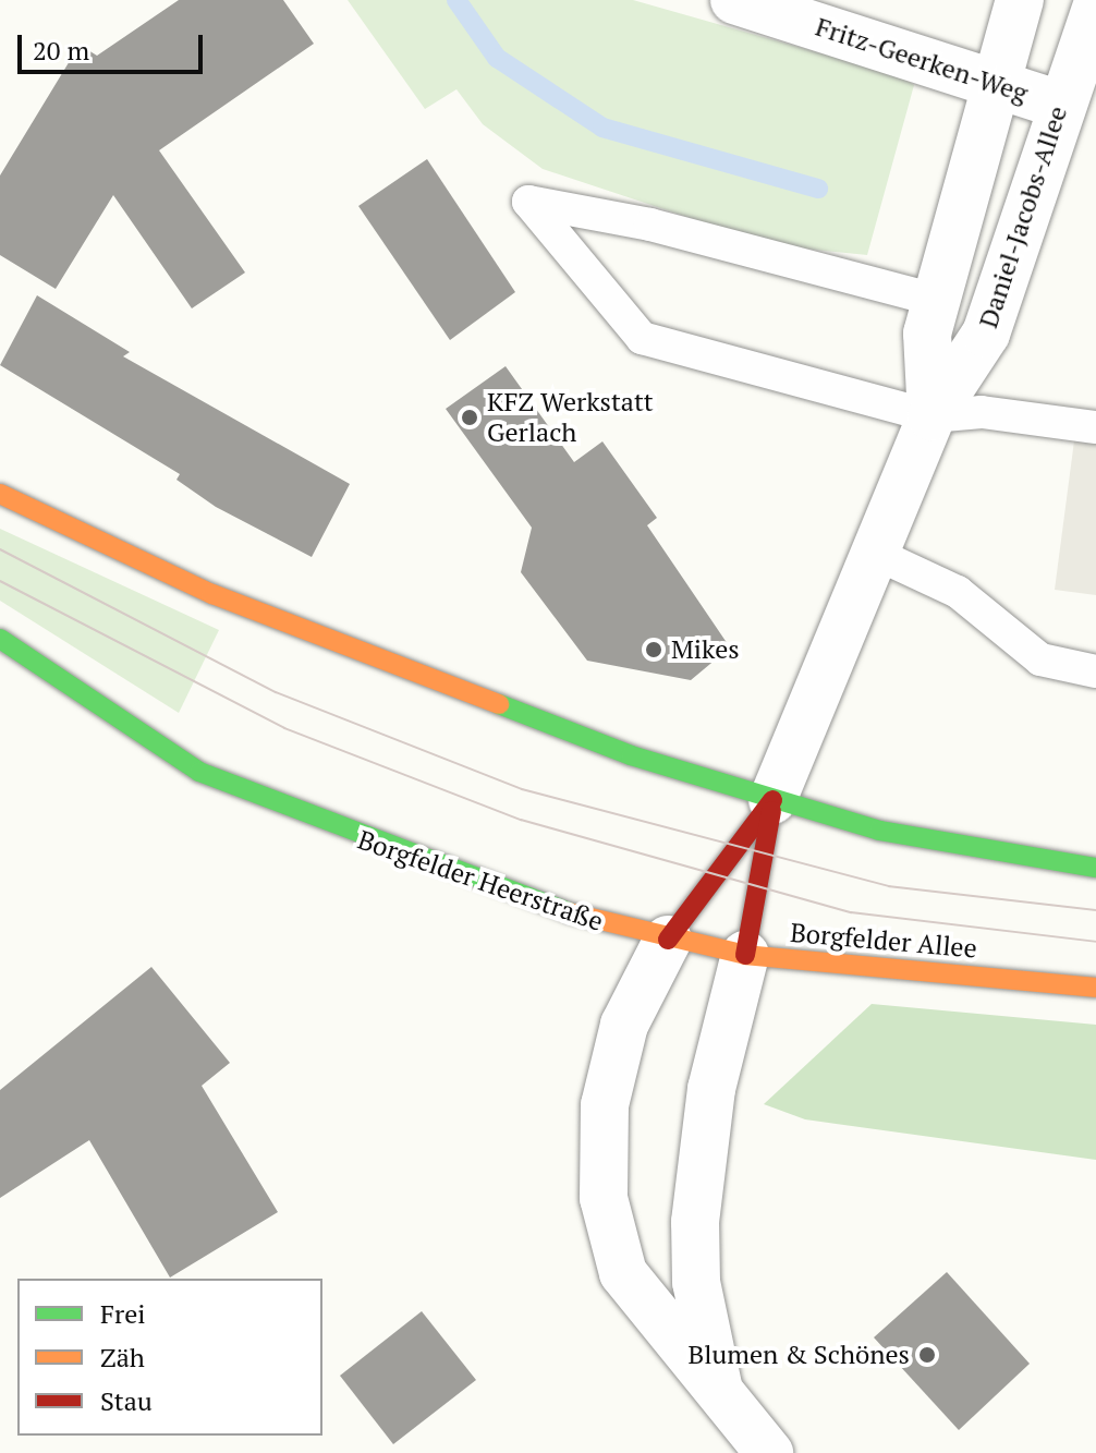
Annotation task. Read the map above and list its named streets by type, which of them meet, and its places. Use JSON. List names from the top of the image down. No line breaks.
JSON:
{"streets":{"main road":["Borgfelder Heerstraße","Borgfelder Allee"],"street":["Fritz-Geerken-Weg","Daniel-Jacobs-Allee"]},"crossings":[["Fritz-Geerken-Weg","Daniel-Jacobs-Allee"],["Borgfelder Heerstraße","Borgfelder Allee"]],"places":["KFZ Werkstatt Gerlach","Mikes","Blumen & Schönes"],"legend":["Frei","Zäh","Stau"],"scale_bar":"20 m"}
